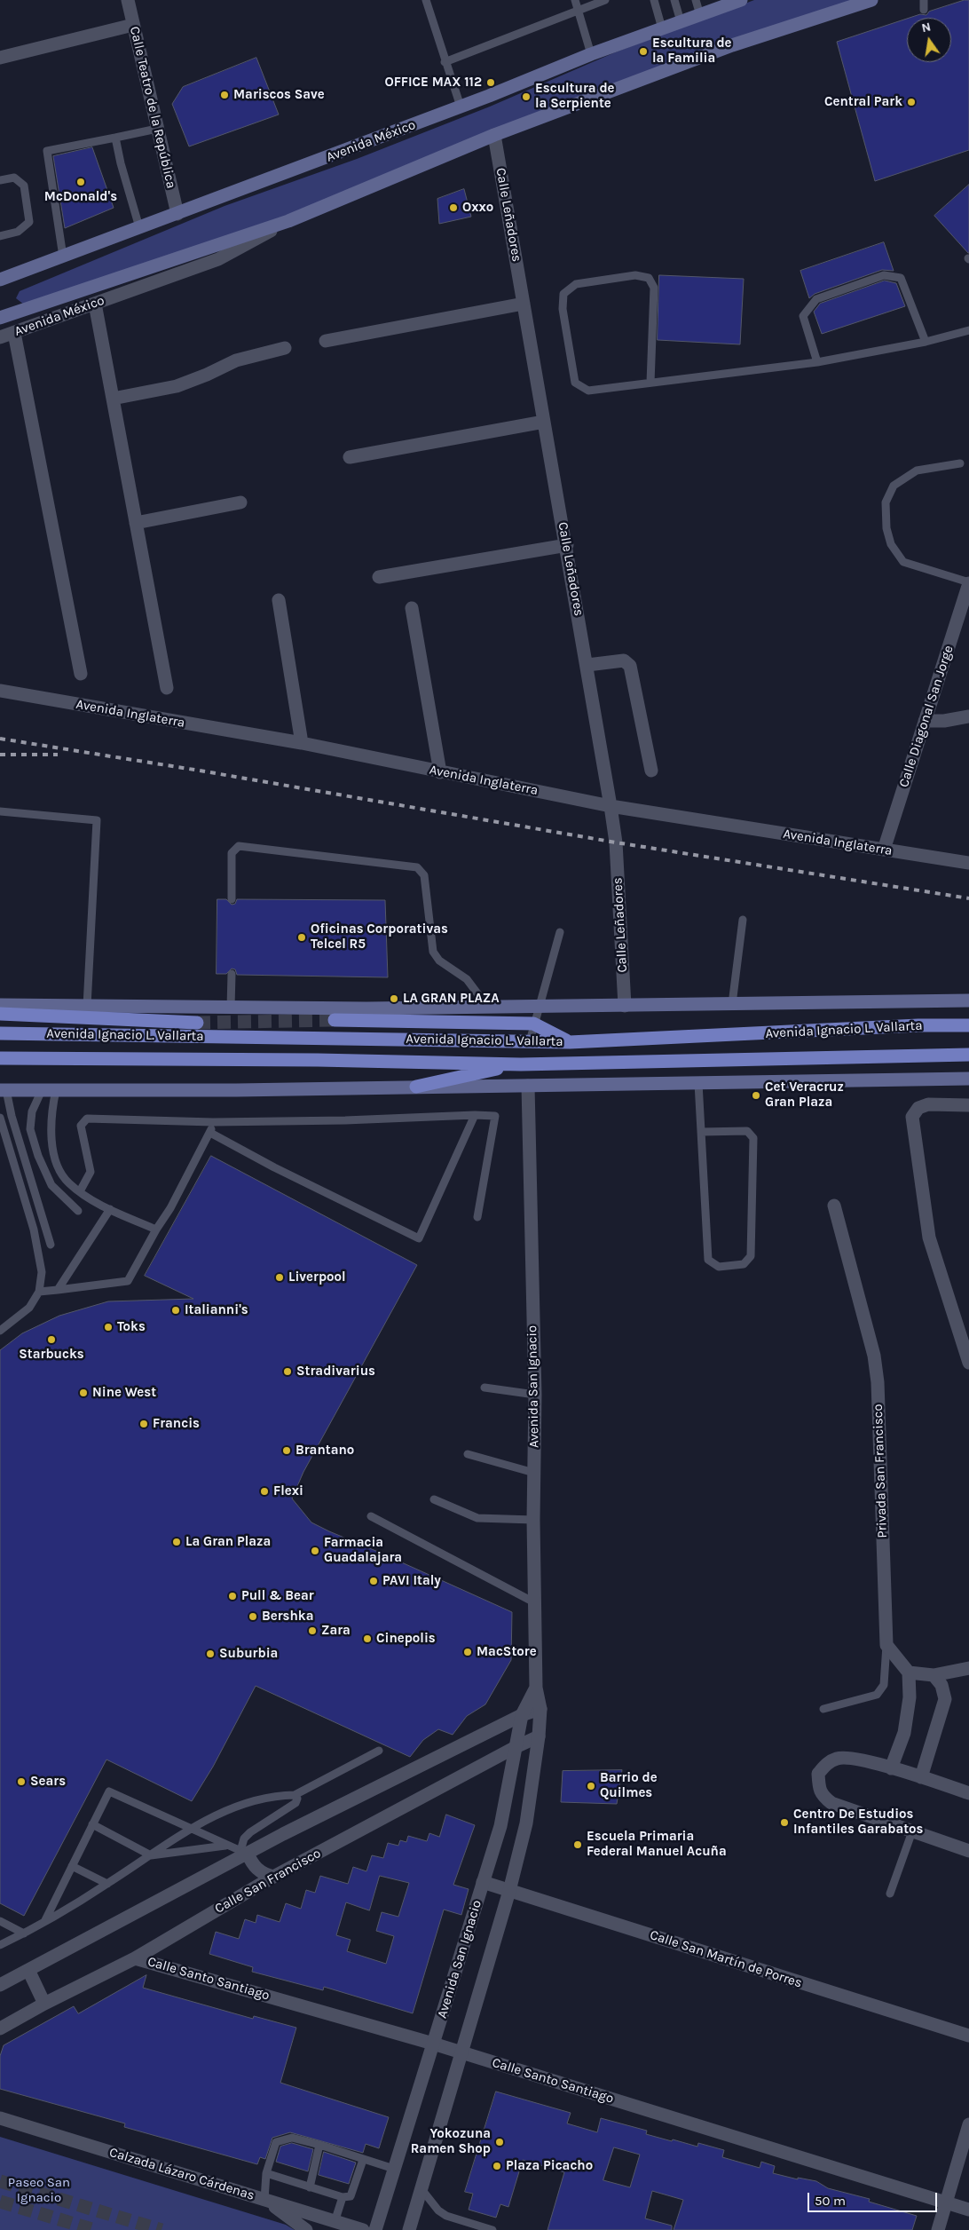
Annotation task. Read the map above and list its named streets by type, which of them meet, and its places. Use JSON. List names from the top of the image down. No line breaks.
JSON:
{"streets":{"main road":["Avenida México","Avenida Ignacio L. Vallarta"],"street":["Calle Teatro de la República","Calle Leñadores","Avenida Inglaterra","Calle Diagonal San Jorge","Avenida San Ignacio","Privada San Francisco","Calle San Francisco","Calle San Martín de Porres","Calle Santo Santiago","Calzada Lázaro Cárdenas"]},"crossings":[["Calle Teatro de la República","Avenida México"],["Avenida México","Calle Leñadores"],["Calle Leñadores","Avenida Inglaterra"],["Calle Leñadores","Avenida Ignacio L. Vallarta"],["Avenida Inglaterra","Calle Diagonal San Jorge"],["Avenida San Ignacio","Calle San Francisco"],["Avenida San Ignacio","Calle San Martín de Porres"],["Avenida San Ignacio","Calle Santo Santiago"],["Calle San Francisco","Calle Santo Santiago"]],"parks":["Paseo San Ignacio"],"places":["Escultura de la Familia","OFFICE MAX 112","Mariscos Save","Escultura de la Serpiente","Central Park","McDonald's","Oxxo","Oficinas Corporativas Telcel R5","LA GRAN PLAZA","Cet Veracruz Gran Plaza","Liverpool","Italianni's","Toks","Starbucks","Stradivarius","Nine West","Francis","Brantano","Flexi","La Gran Plaza","Farmacia Guadalajara","PAVI Italy","Pull & Bear","Bershka","Zara","Cinepolis","MacStore","Suburbia","Sears","Barrio de Quilmes","Centro De Estudios Infantiles Garabatos","Escuela Primaria Federal Manuel Acuña","Yokozuna Ramen Shop","Plaza Picacho"],"scale_bar":"50 m","north":"top"}
